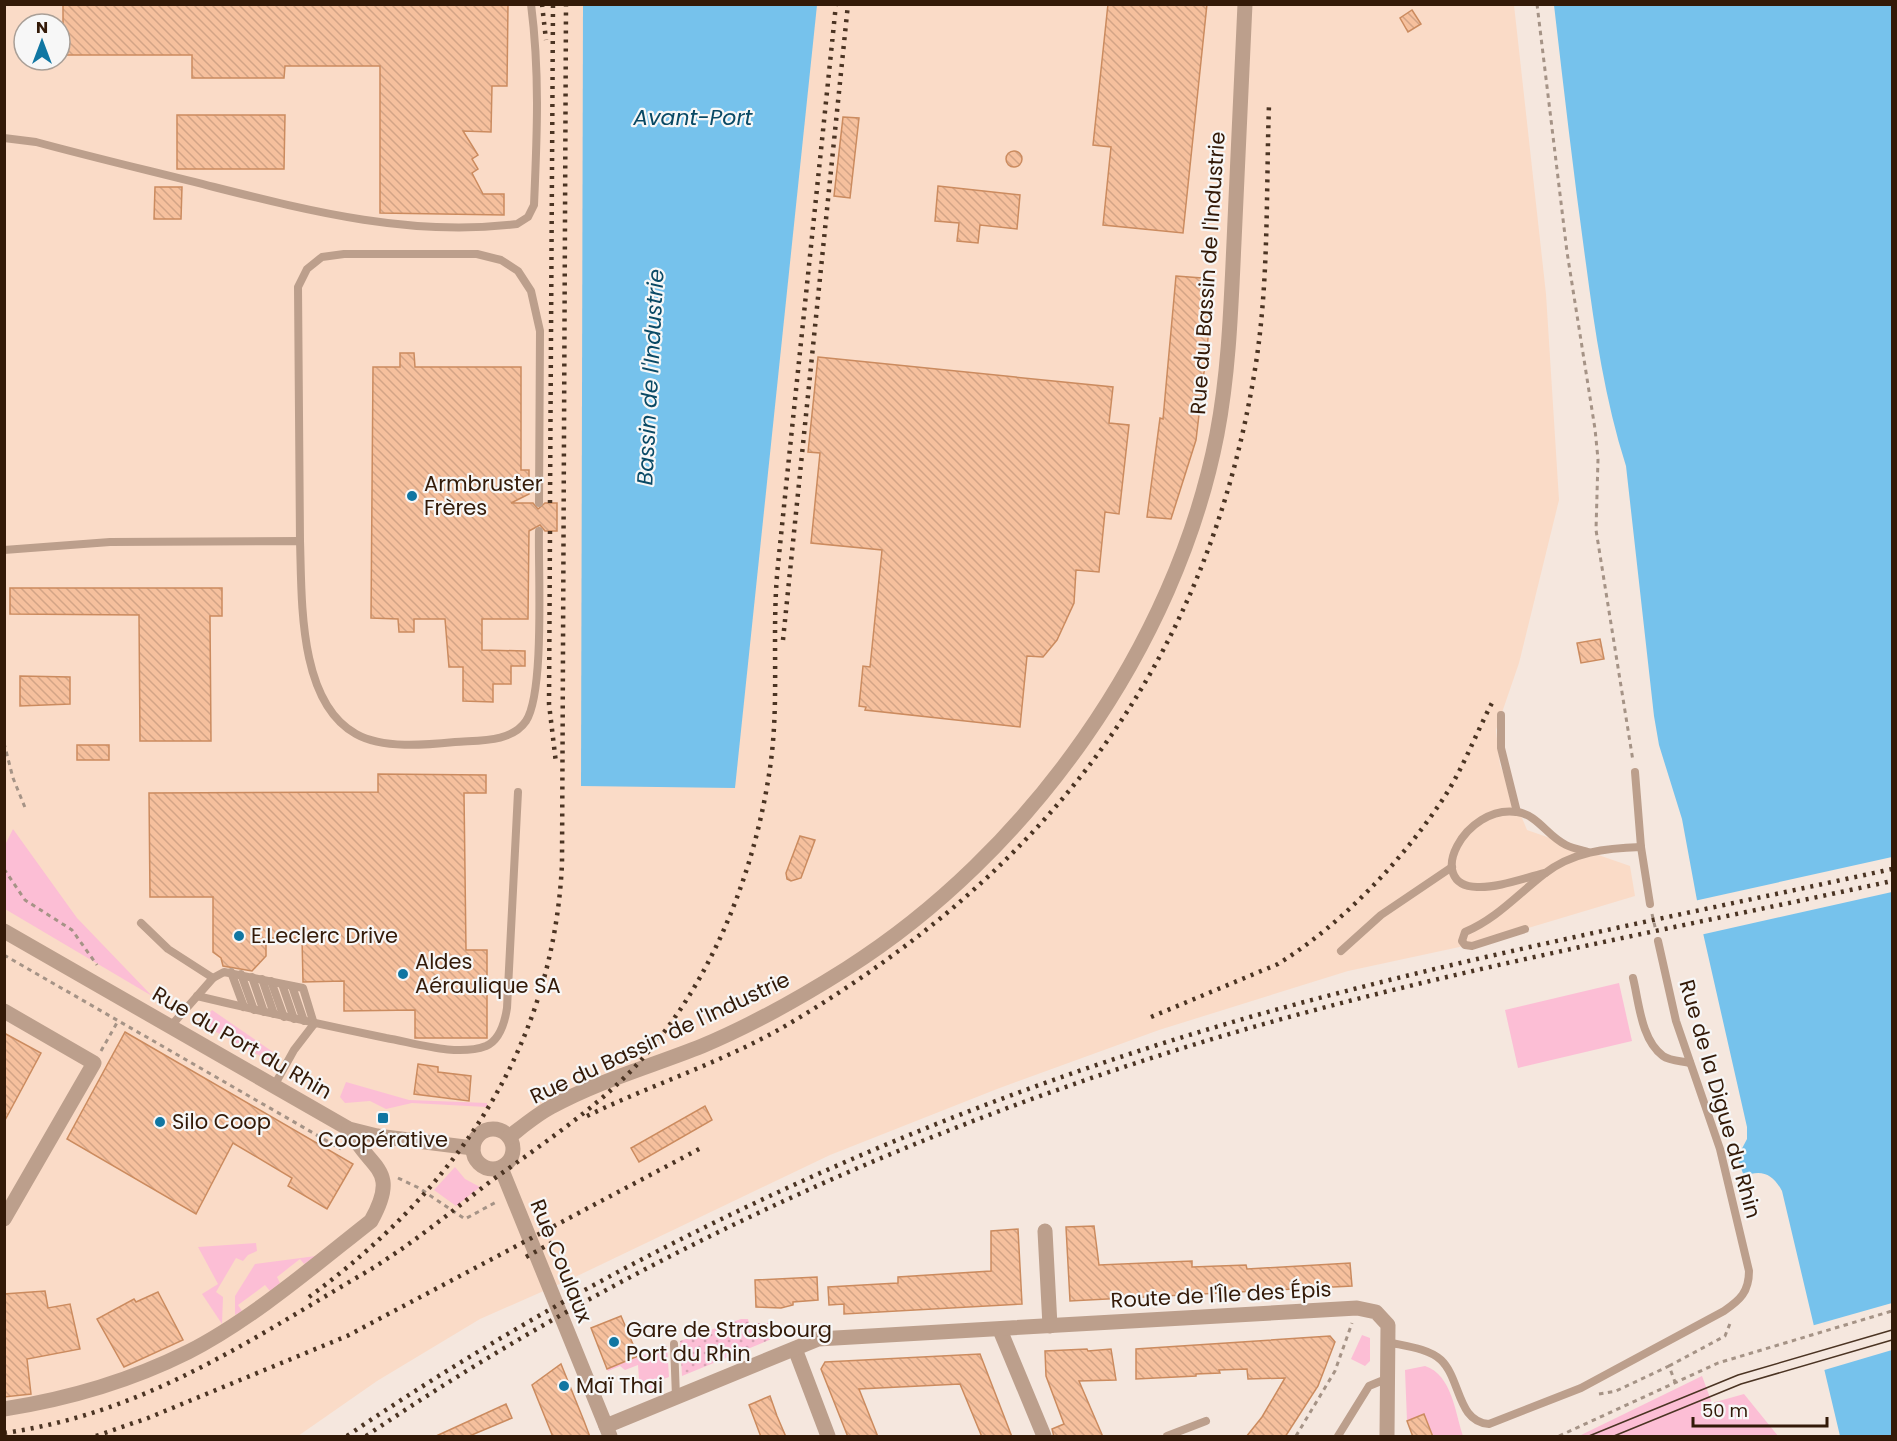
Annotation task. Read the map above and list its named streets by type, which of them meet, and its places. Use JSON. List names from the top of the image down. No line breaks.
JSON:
{"streets":{"street":["Rue du Bassin de l'Industrie","Rue du Port du Rhin","Rue Coulaux","Route de l'Île des Épis"],"lane":["Rue de la Digue du Rhin"]},"crossings":[["Rue du Bassin de l'Industrie","Rue du Port du Rhin"],["Rue du Bassin de l'Industrie","Rue Coulaux"],["Rue du Port du Rhin","Rue Coulaux"],["Rue de la Digue du Rhin","Route de l'Île des Épis"],["Rue Coulaux","Route de l'Île des Épis"]],"water":["Avant-Port","Bassin de l'Industrie"],"places":{"other":["Armbruster Frères","E.Leclerc Drive","Aldes Aéraulique SA","Silo Coop","Gare de Strasbourg Port du Rhin","Maï Thai"],"transit":["Coopérative"]},"scale_bar":"50 m","north":"top"}
